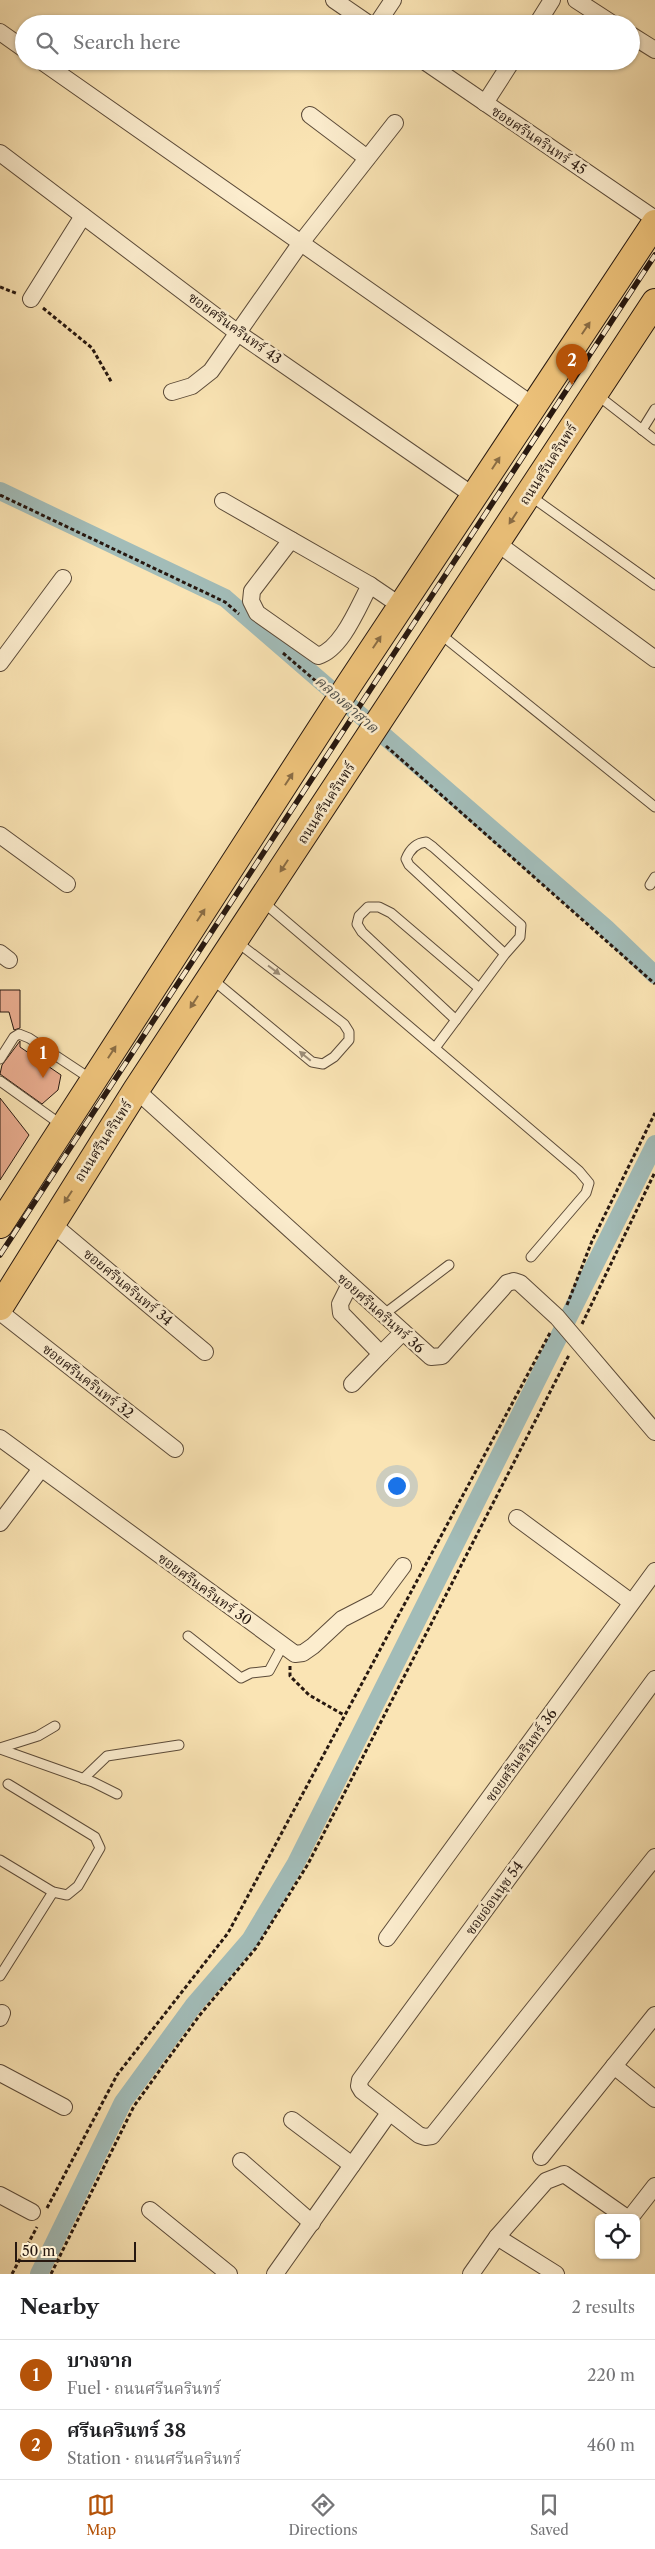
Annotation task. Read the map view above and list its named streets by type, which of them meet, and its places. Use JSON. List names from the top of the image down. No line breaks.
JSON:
{"streets":{"main road":["ถนนศรีนครินทร์"],"street":["ซอยศรีนครินทร์ 45","ซอยศรีนครินทร์ 43","ซอยศรีนครินทร์ 34","ซอยศรีนครินทร์ 36","ซอยศรีนครินทร์ 32","ซอยศรีนครินทร์ 30","ซอยอ่อนนุช 54"]},"crossings":[["ถนนศรีนครินทร์","ซอยศรีนครินทร์ 34"],["ถนนศรีนครินทร์","ซอยศรีนครินทร์ 36"]],"water":["คลองตาสาด"],"scale_bar":"50 m","page":{"search":"Search here","pins":["2","1"],"scale":"50 m","heading":["Nearby","2 results"],"list":[{"mark":"1","name":"บางจาก","note":"Fuel · ถนนศรีนครินทร์","value":"220 m"},{"mark":"2","name":"ศรีนครินทร์ 38","note":"Station · ถนนศรีนครินทร์","value":"460 m"}],"nav":["Map","Directions","Saved"]}}
